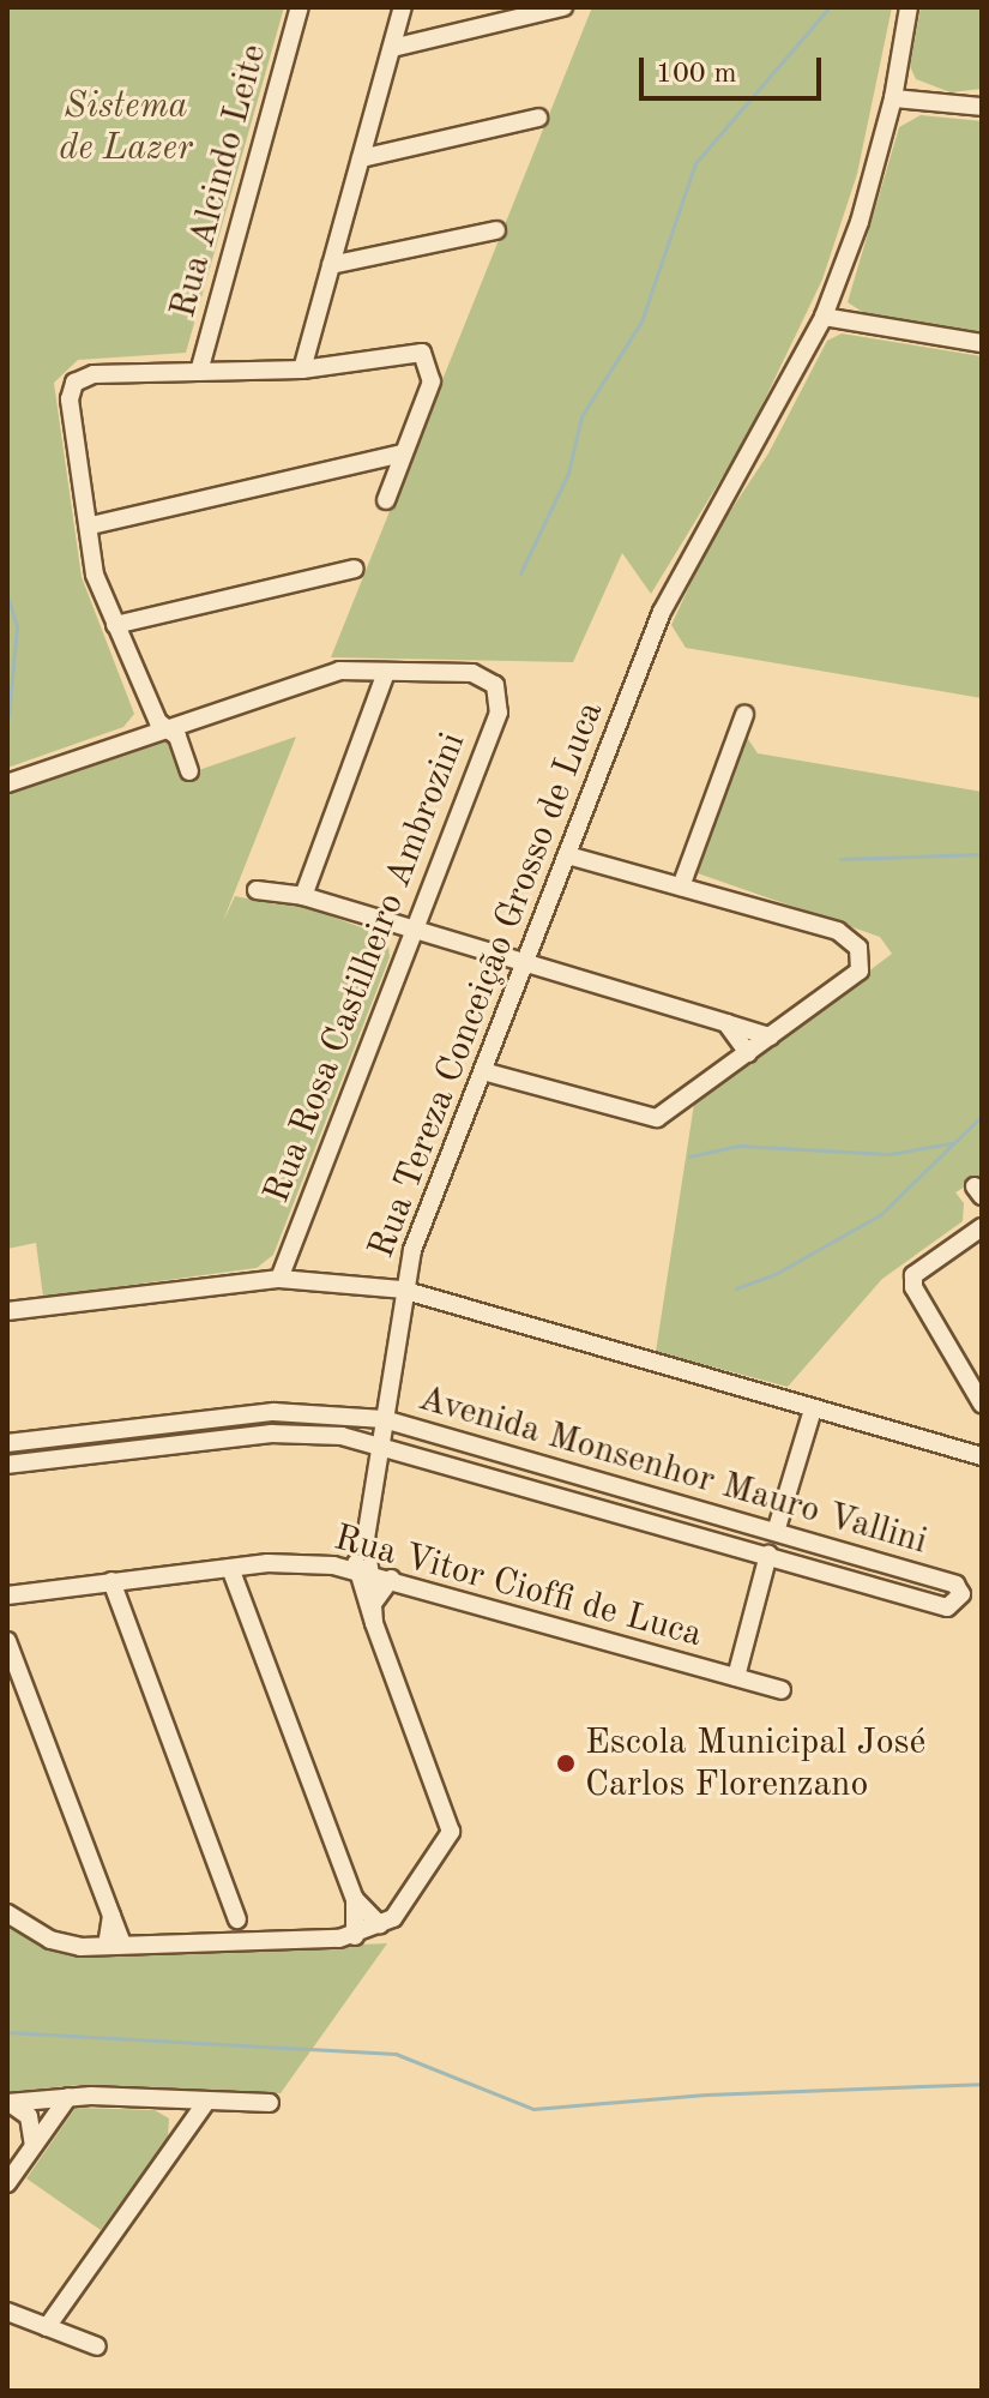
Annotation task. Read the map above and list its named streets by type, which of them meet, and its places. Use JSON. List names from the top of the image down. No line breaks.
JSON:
{"streets":{"street":["Rua Alcindo Leite","Rua Rosa Castilheiro Ambrozini","Rua Tereza Conceição Grosso de Luca","Avenida Monsenhor Mauro Vallini","Rua Vitor Cioffi de Luca"]},"crossings":[["Rua Tereza Conceição Grosso de Luca","Avenida Monsenhor Mauro Vallini"],["Rua Tereza Conceição Grosso de Luca","Rua Vitor Cioffi de Luca"]],"parks":["Sistema de Lazer"],"places":["Escola Municipal José Carlos Florenzano"],"scale_bar":"100 m"}
